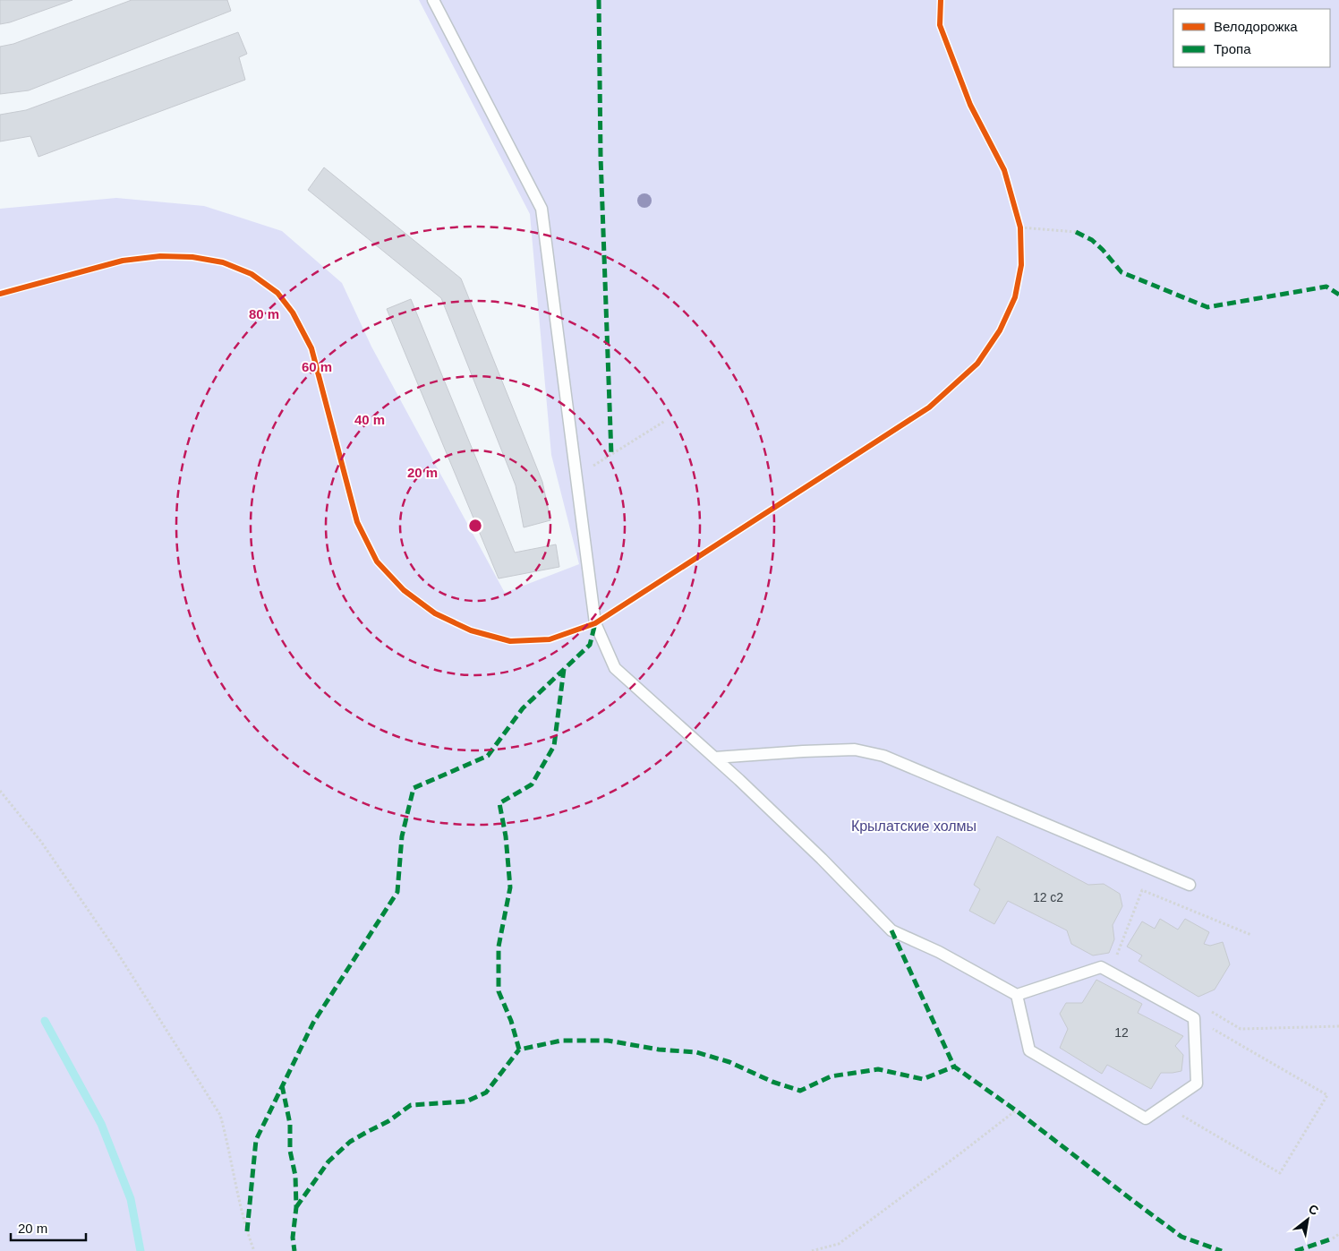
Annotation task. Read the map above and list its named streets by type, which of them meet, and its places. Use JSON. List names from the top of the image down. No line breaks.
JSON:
{"parks":["Крылатские холмы"],"house_numbers":["12 с2","12"],"legend":["Велодорожка","Тропа"],"scale_bar":"20 m","north":"top right","rings":["80 m","60 m","40 m","20 m"]}
